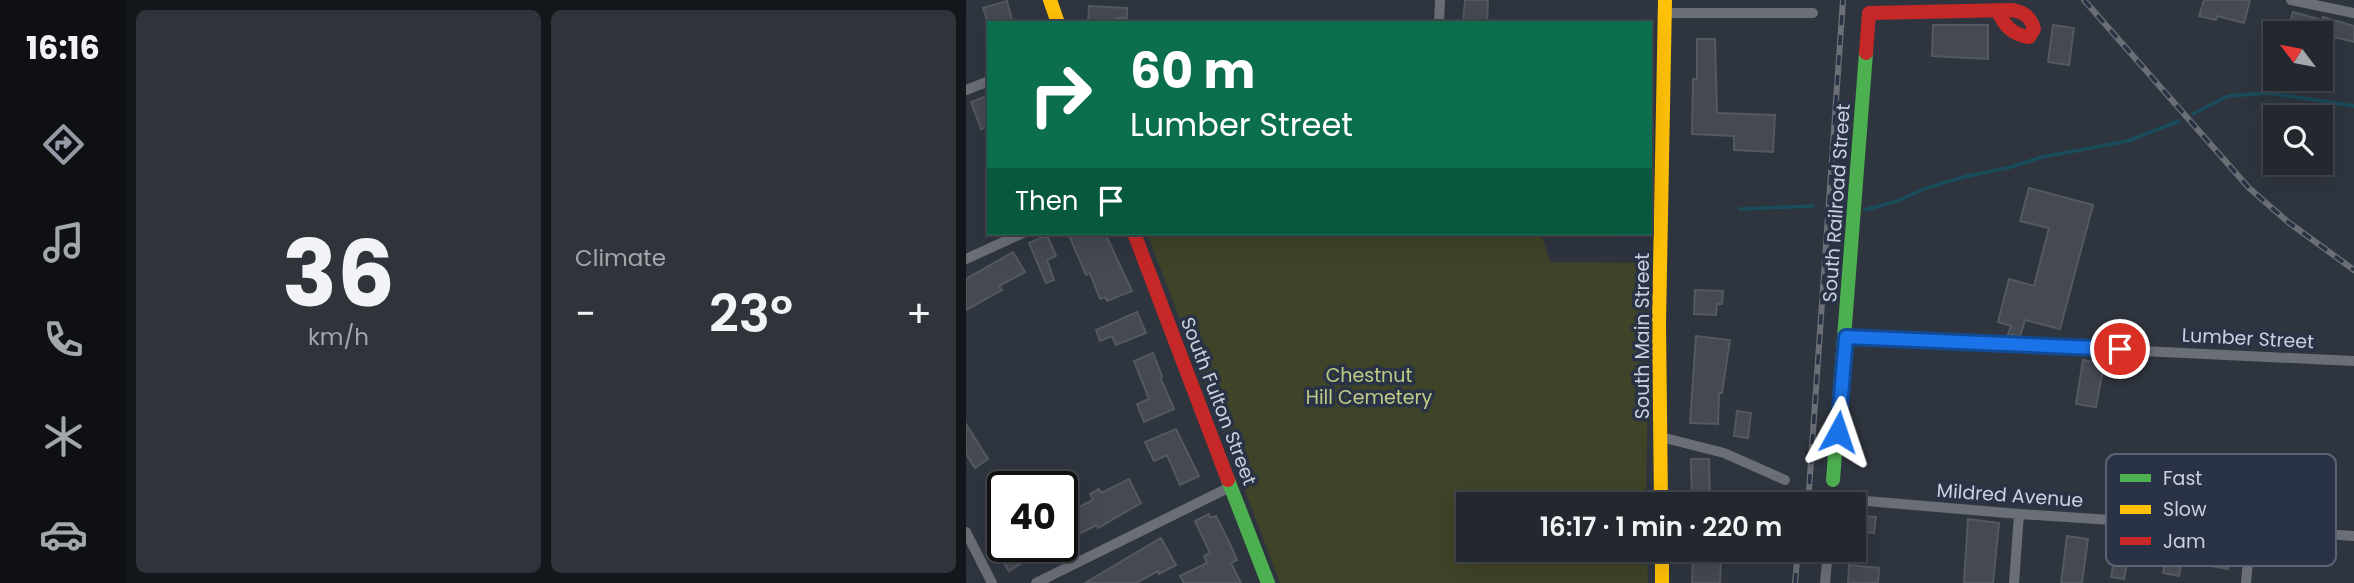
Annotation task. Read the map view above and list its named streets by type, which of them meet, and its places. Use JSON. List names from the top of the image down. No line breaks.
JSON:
{"streets":{"street":["South Railroad Street","South Main Street","Lumber Street","South Fulton Street","Mildred Avenue"]},"crossings":[["South Railroad Street","Lumber Street"]],"parks":["Chestnut Hill Cemetery"],"legend":["Fast","Slow","Jam"],"north":"top left","page":{"tabs":"16:16","tile":[["36","km/h"],"Climate"],"turn":["60 m","Lumber Street"],"then":"Then","heat":["−","23°","+"],"limit":"40","trip":"16:17 · 1 min · 220 m"}}
